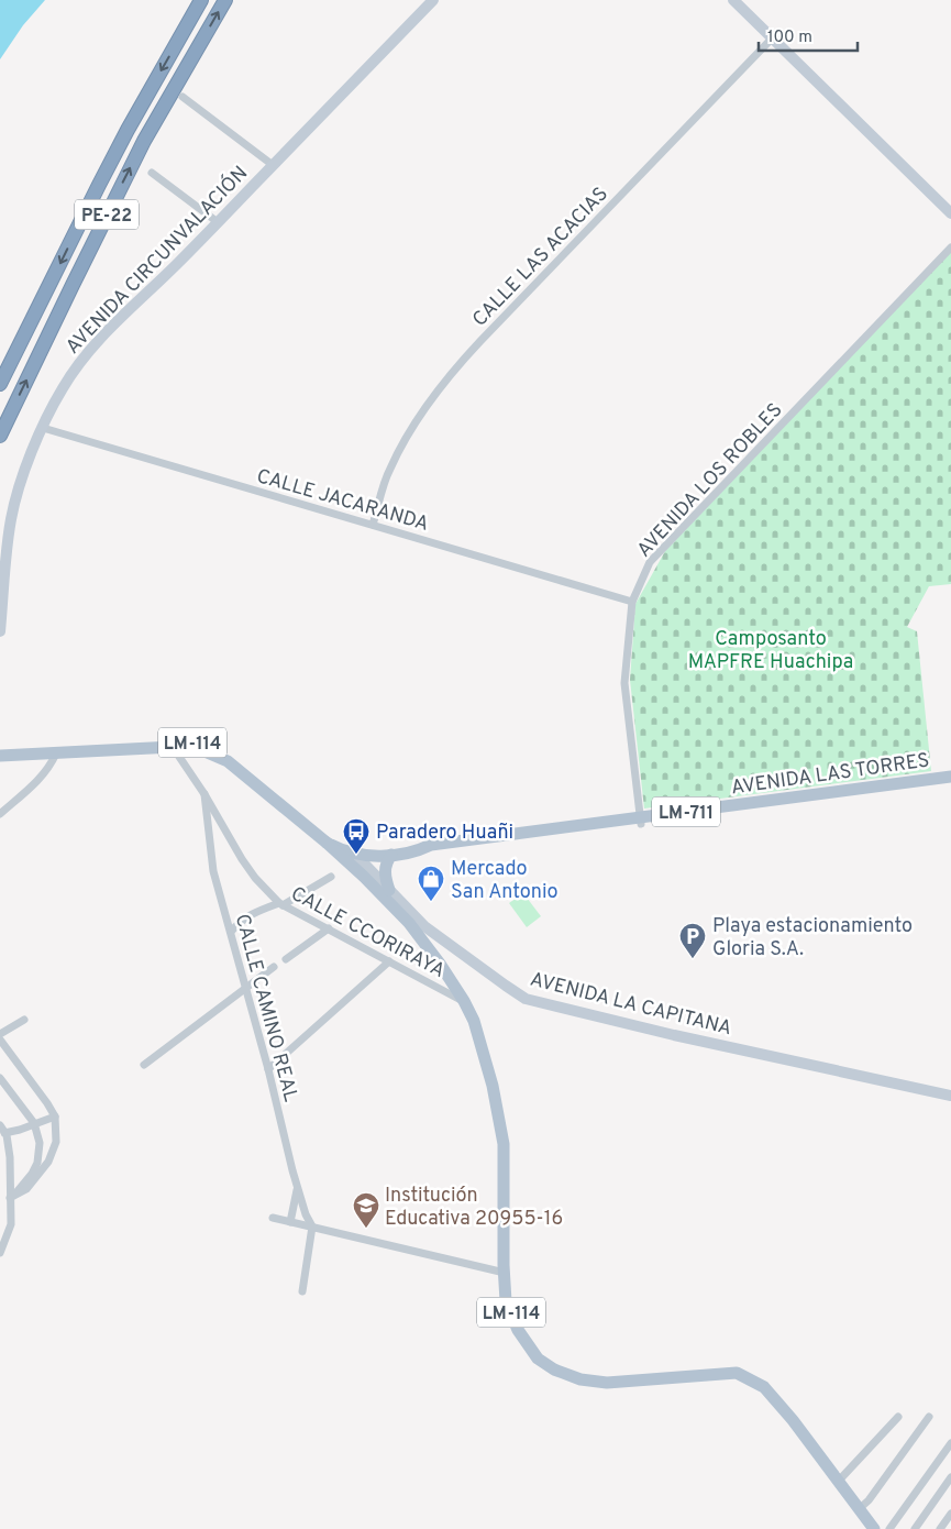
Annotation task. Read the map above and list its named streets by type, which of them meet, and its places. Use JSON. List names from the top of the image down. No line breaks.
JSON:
{"streets":{"highway":["PE-22"],"main road":["LM-114","AVENIDA LAS TORRES","LM-711"],"street":["CALLE LAS ACACIAS","AVENIDA CIRCUNVALACIÓN","AVENIDA LOS ROBLES","CALLE JACARANDA","CALLE CCORIRAYA","AVENIDA LA CAPITANA","CALLE CAMINO REAL"]},"crossings":[["CALLE LAS ACACIAS","CALLE JACARANDA"],["AVENIDA CIRCUNVALACIÓN","CALLE JACARANDA"],["AVENIDA LOS ROBLES","CALLE JACARANDA"],["AVENIDA LOS ROBLES","AVENIDA LAS TORRES"],["LM-114","AVENIDA LAS TORRES"],["LM-114","CALLE CCORIRAYA"],["LM-114","AVENIDA LA CAPITANA"],["AVENIDA LAS TORRES","CALLE CCORIRAYA"],["AVENIDA LAS TORRES","AVENIDA LA CAPITANA"],["CALLE CCORIRAYA","CALLE CAMINO REAL"]],"parks":["Camposanto MAPFRE Huachipa"],"places":{"bus stop":["Paradero Huañi"],"shop":["Mercado San Antonio"],"parking":["Playa estacionamiento Gloria S.A."],"school or university":["Institución Educativa 20955-16"]},"scale_bar":"100 m"}
